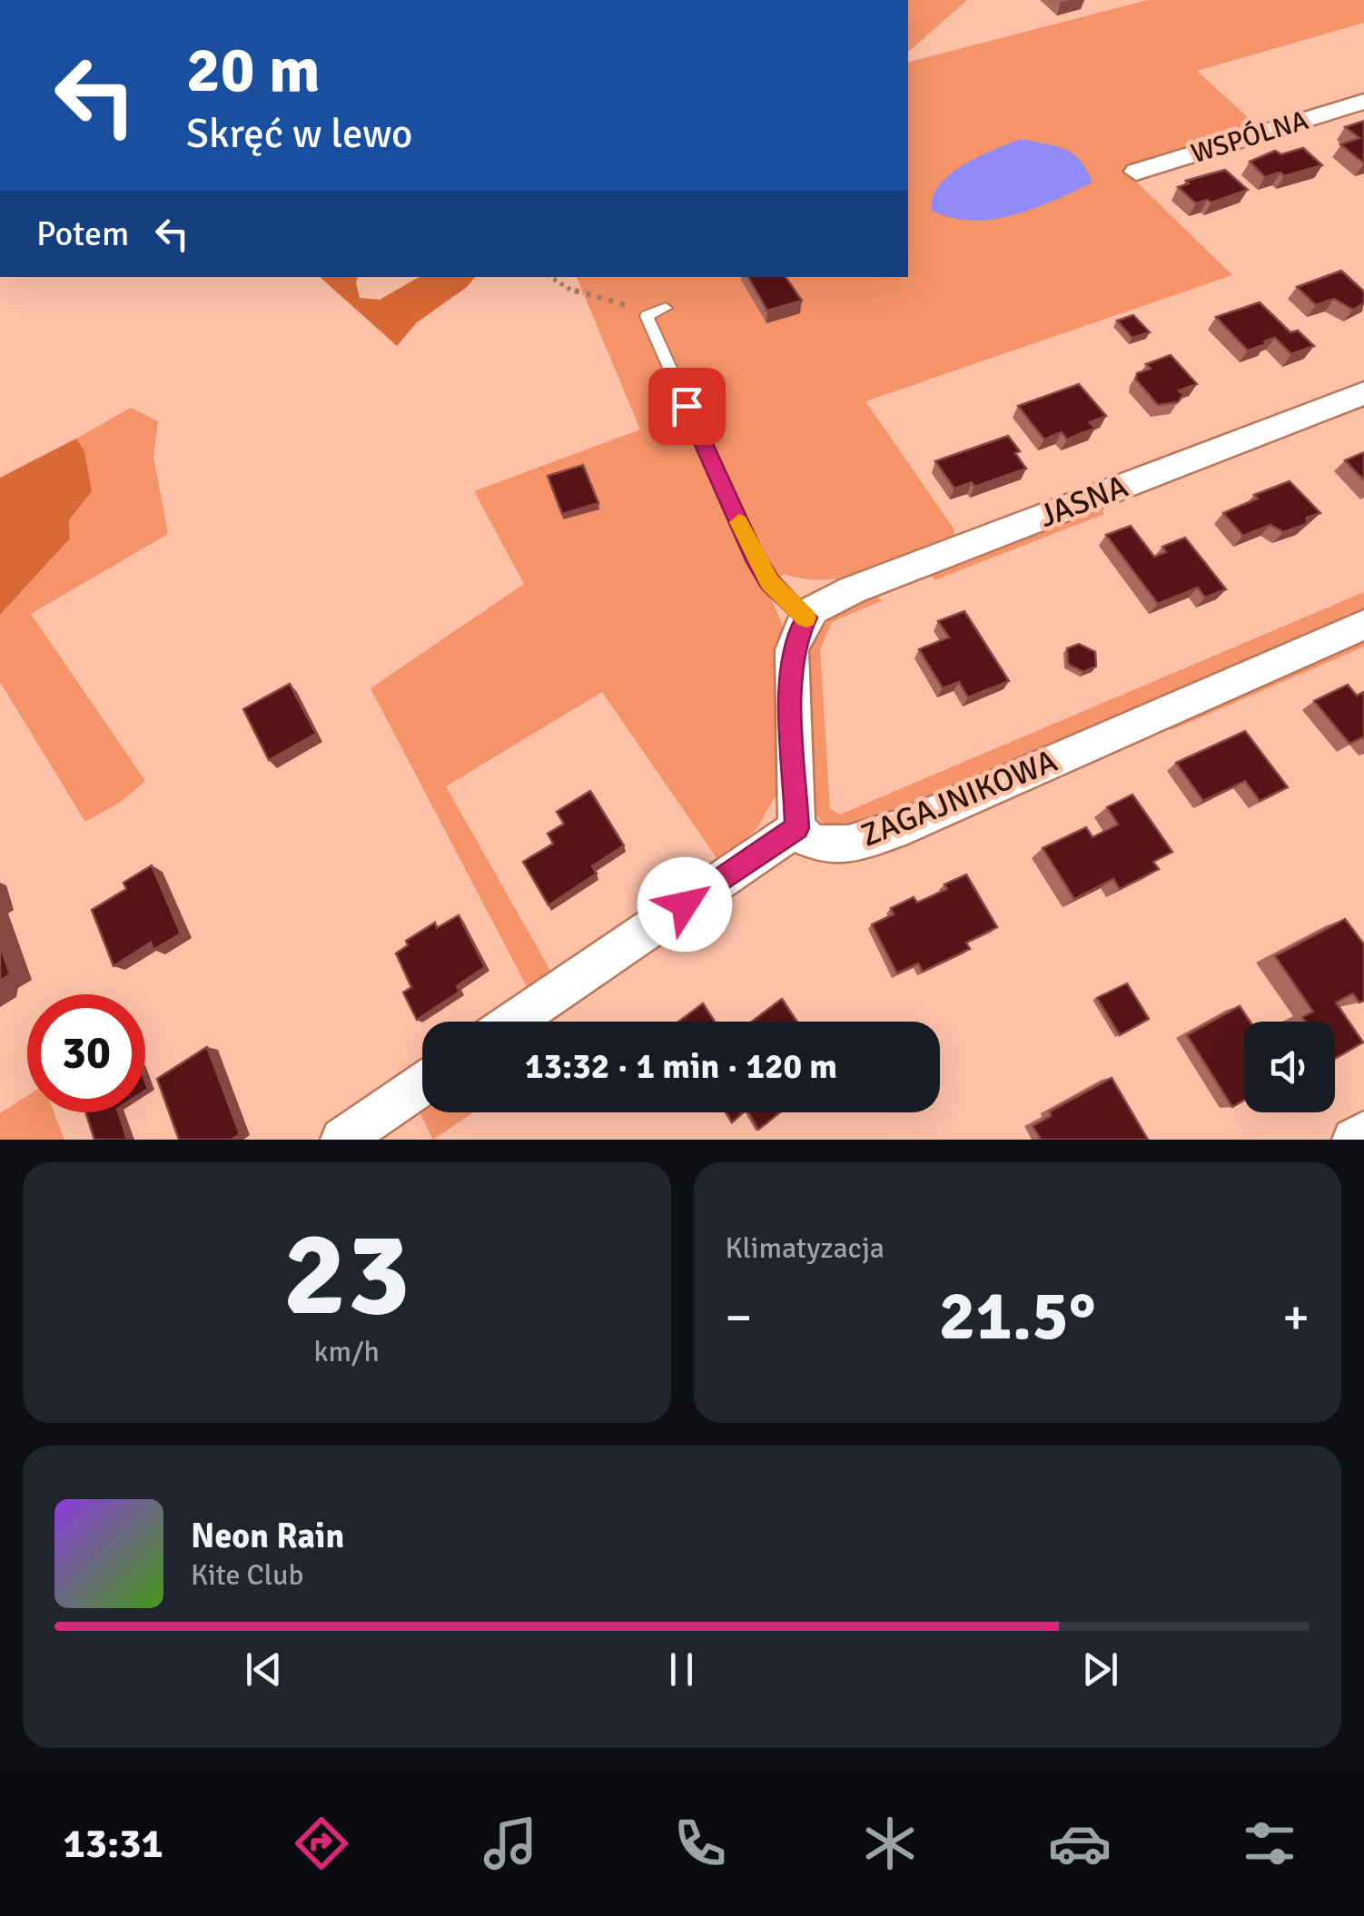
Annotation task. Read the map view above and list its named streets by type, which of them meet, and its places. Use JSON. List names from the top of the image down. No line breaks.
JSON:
{"streets":{"street":["WSPÓLNA","JASNA","ZAGAJNIKOWA"]},"page":{"turn":["20 m","Skręć w lewo"],"then":"Potem","limit":"30","trip":"13:32 · 1 min · 120 m","tile":[["23","km/h"],"Klimatyzacja"],"heat":["−","21.5°","+"],"song":["Neon Rain","Kite Club"],"tabs":"13:31"}}
